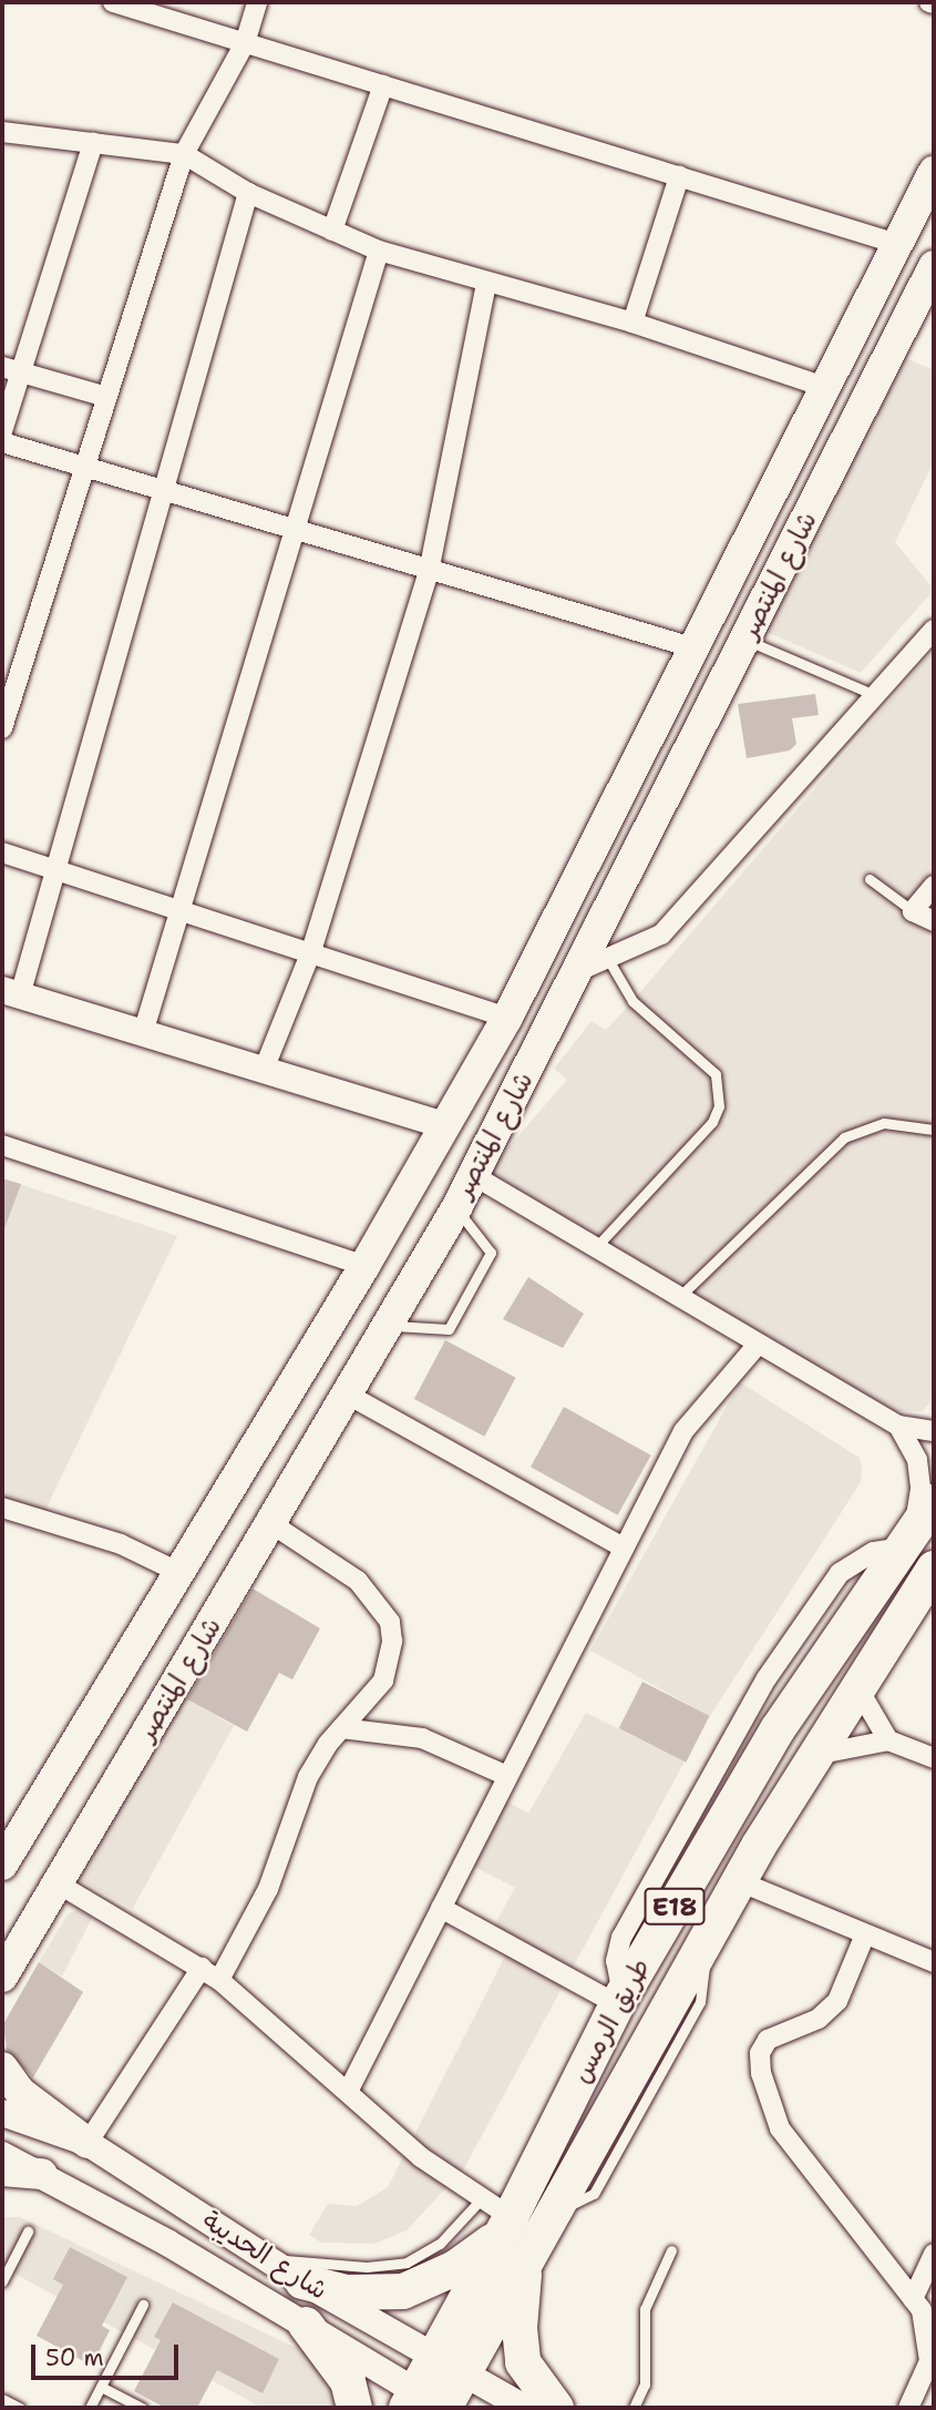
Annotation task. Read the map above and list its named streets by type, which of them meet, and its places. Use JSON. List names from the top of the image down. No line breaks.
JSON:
{"streets":{"highway":["E18","طريق الرمس"],"main road":["شارع المنتصر","شارع الحديبة"]},"crossings":[["E18","طريق الرمس"],["E18","شارع الحديبة"],["طريق الرمس","شارع الحديبة"]],"scale_bar":"50 m"}
